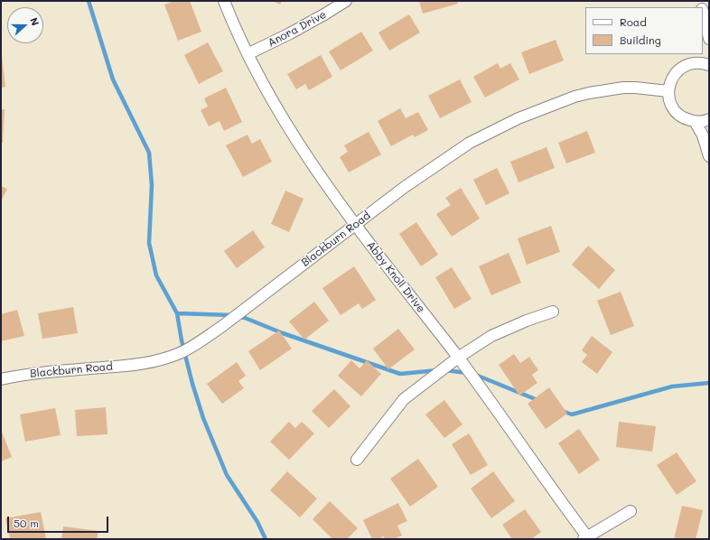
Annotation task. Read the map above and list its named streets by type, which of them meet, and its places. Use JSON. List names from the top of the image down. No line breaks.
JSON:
{"streets":{"street":["Anora Drive","Blackburn Road","Abby Knoll Drive"]},"crossings":[["Anora Drive","Abby Knoll Drive"],["Blackburn Road","Abby Knoll Drive"]],"legend":["Road","Building"],"scale_bar":"50 m","north":"right"}
